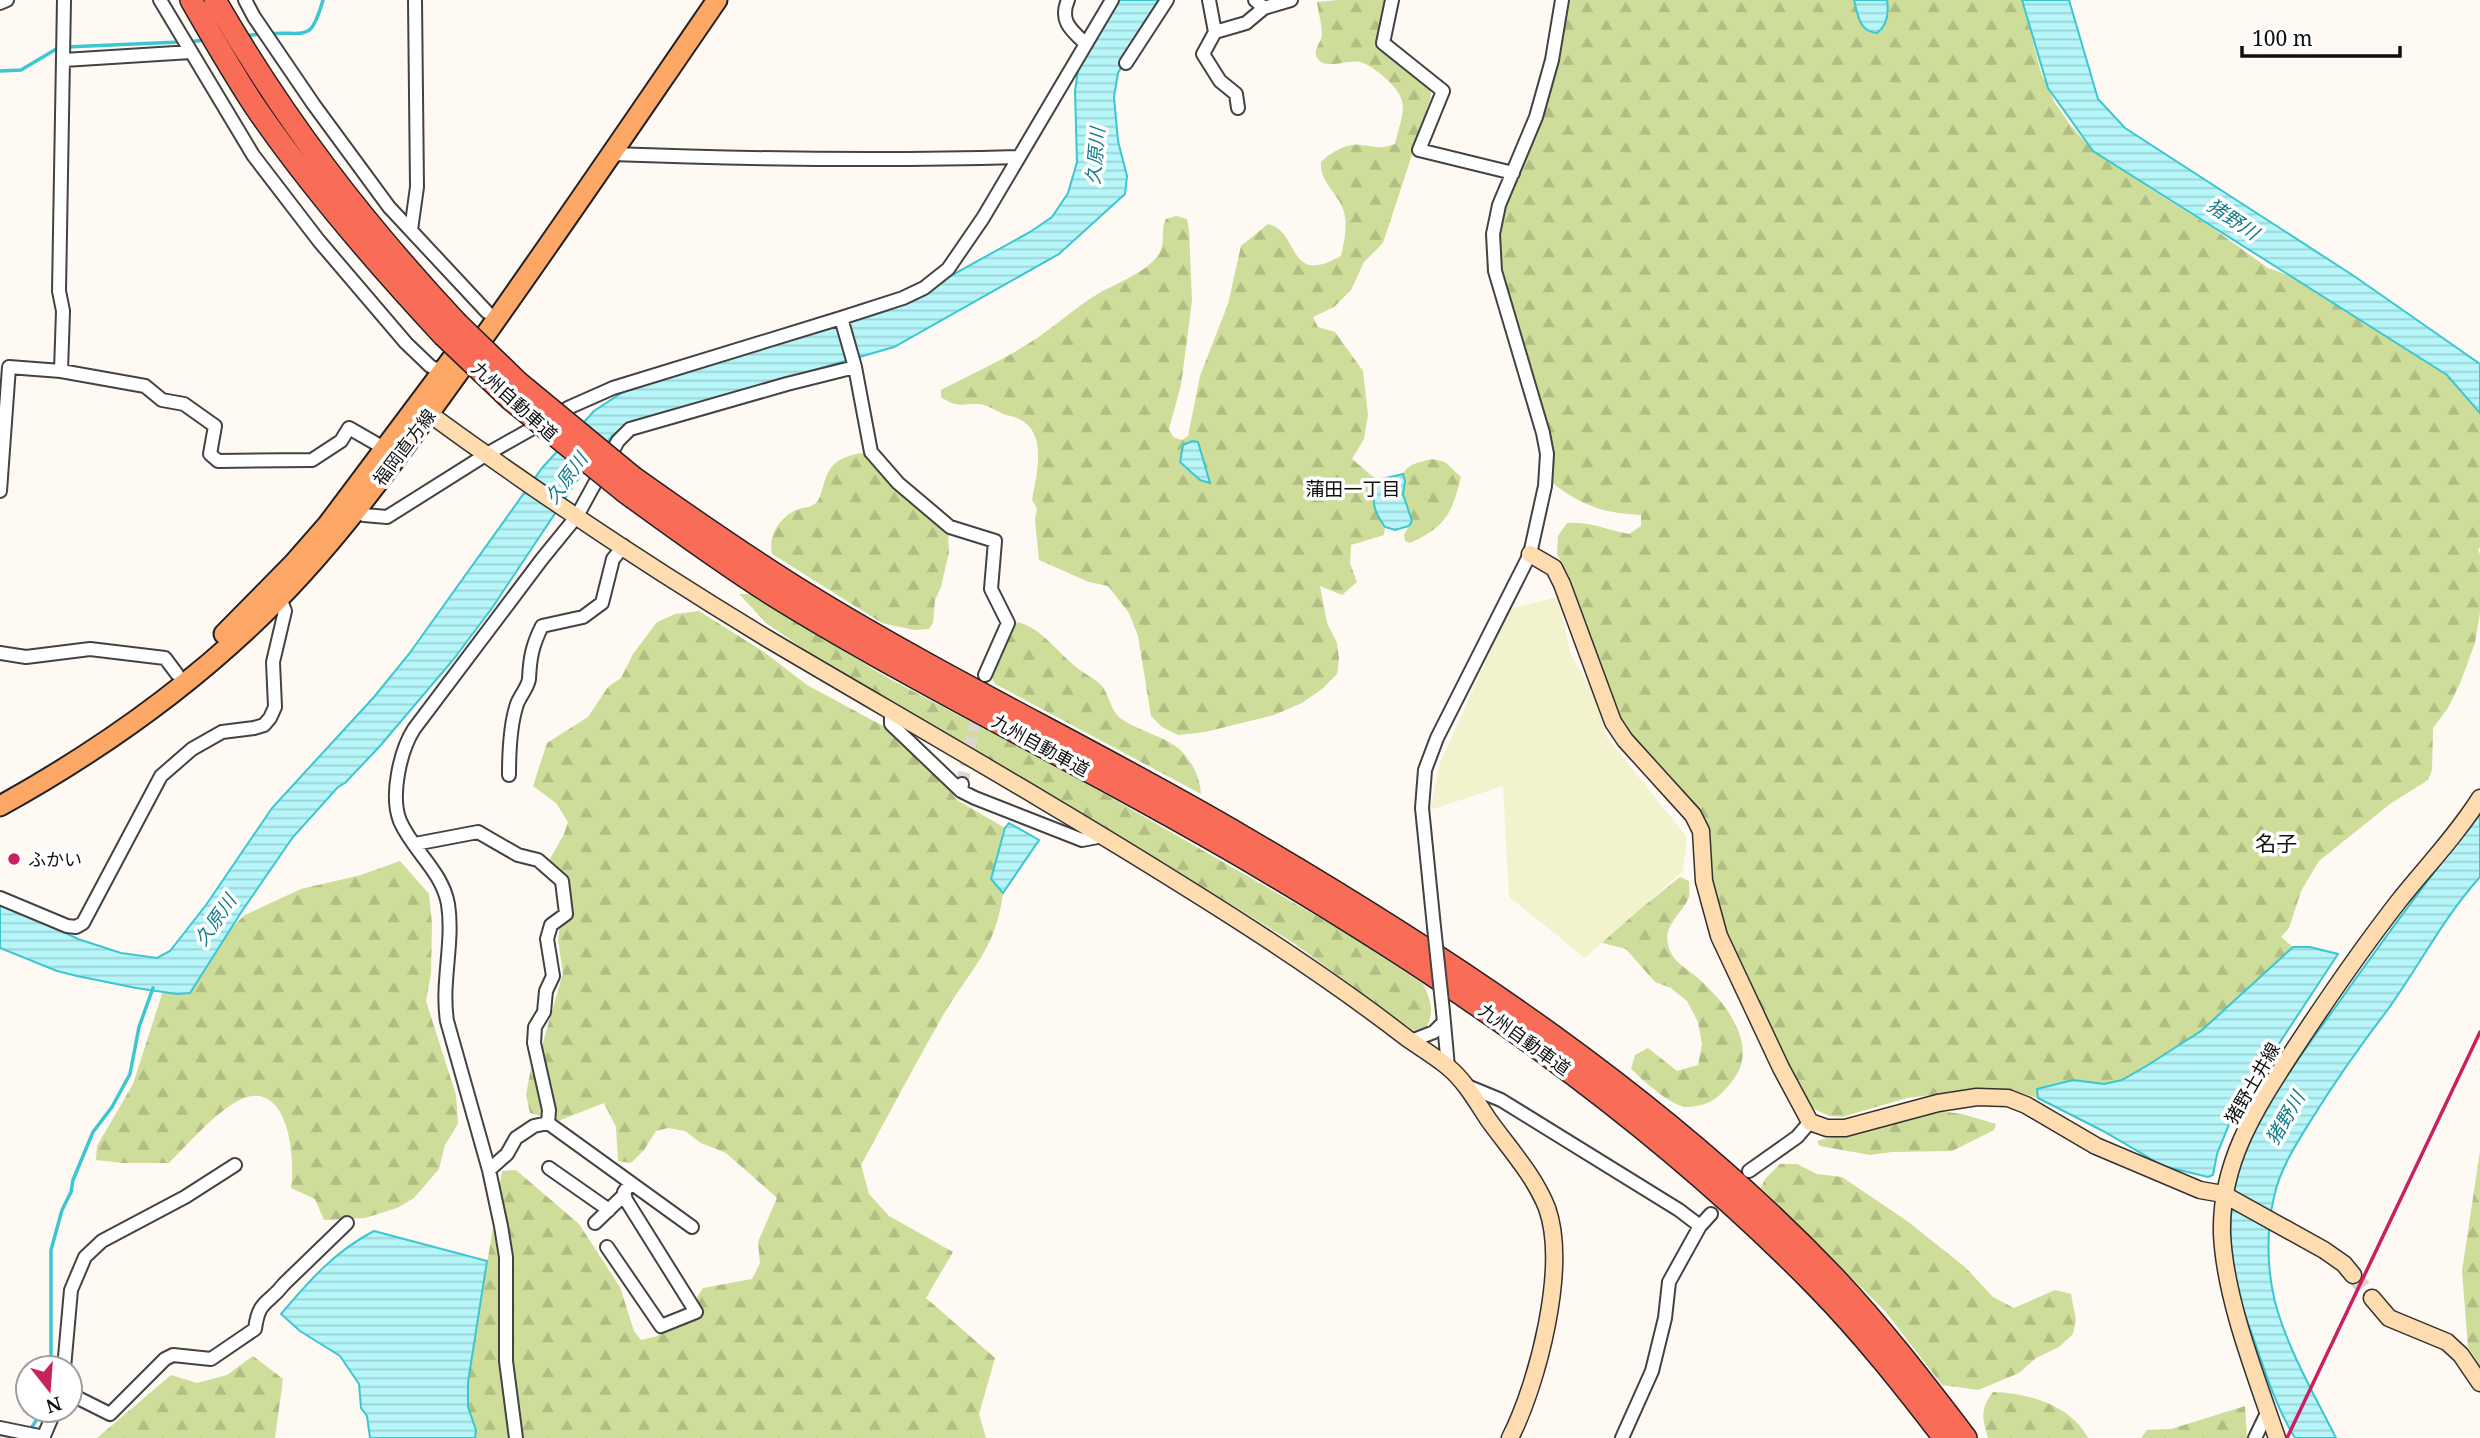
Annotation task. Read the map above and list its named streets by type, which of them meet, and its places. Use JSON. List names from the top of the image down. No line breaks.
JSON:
{"streets":{"highway":["九州自動車道"],"main road":["福岡直方線"],"street":["猪野土井線"]},"districts":["蒲田一丁目","名子"],"water":["久原川","猪野川"],"places":["ふかい"],"scale_bar":"100 m","north":"bottom"}
